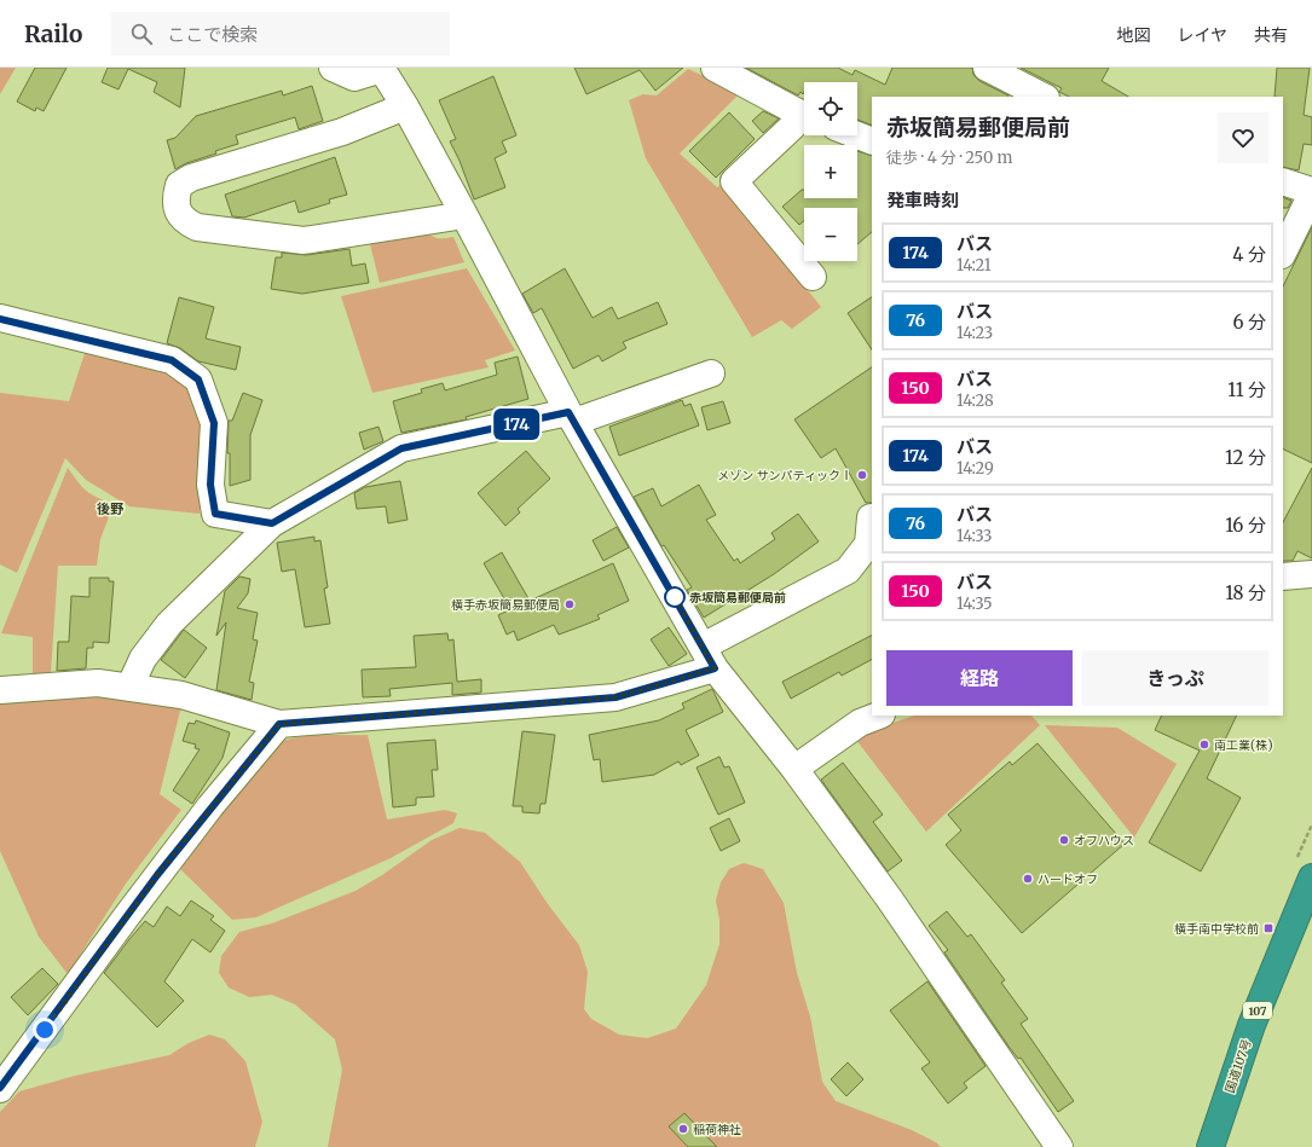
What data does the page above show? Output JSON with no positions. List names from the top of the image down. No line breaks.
{"streets":{"highway":["107","国道107号"]},"districts":["後野"],"places":{"other":["メゾン サンパティックⅠ","赤坂簡易郵便局前","横手赤坂簡易郵便局","南工業(株)","オフハウス","ハードオフ","稲荷神社"],"transit":["横手南中学校前"]},"lines":["bus line 174"],"page":{"header":"Railo","search":"ここで検索","nav":["地図","レイヤ","共有"],"on_map":"174","map_buttons":["+","−"],"heading":[["赤坂簡易郵便局前","徒歩 · 4 分 · 250 m"],"発車時刻"],"list":[{"mark":"174","name":"バス","note":"14:21","value":"4 分"},{"mark":"76","name":"バス","note":"14:23","value":"6 分"},{"mark":"150","name":"バス","note":"14:28","value":"11 分"},{"mark":"174","name":"バス","note":"14:29","value":"12 分"},{"mark":"76","name":"バス","note":"14:33","value":"16 分"},{"mark":"150","name":"バス","note":"14:35","value":"18 分"}],"buttons":["経路","きっぷ"]}}
